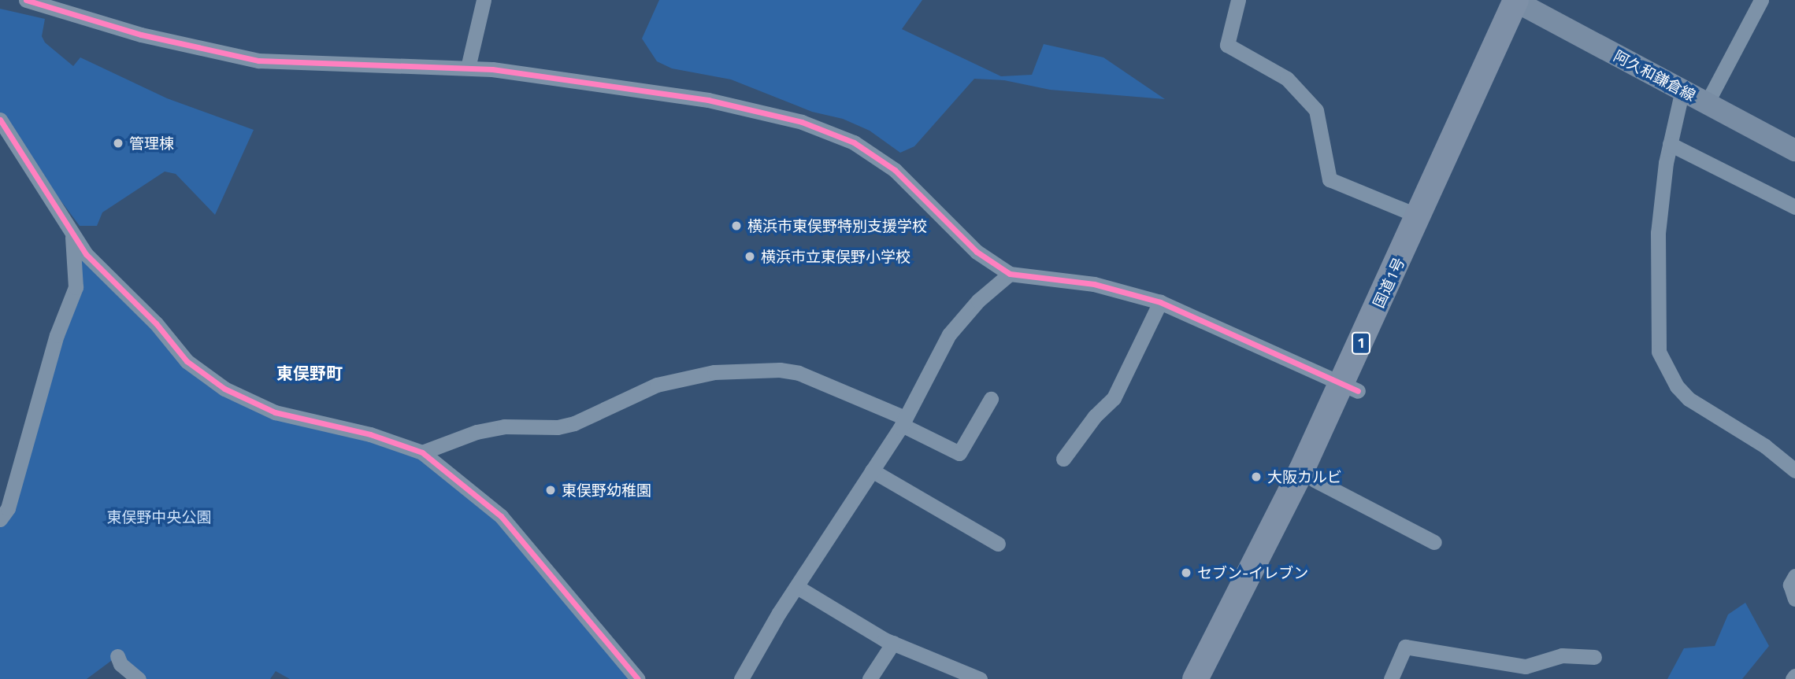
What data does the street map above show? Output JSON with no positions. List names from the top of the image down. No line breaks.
{"streets":{"highway":["国道1号","1"],"main road":["阿久和鎌倉線"]},"crossings":[["阿久和鎌倉線","国道1号"]],"districts":["東俣野町"],"parks":["東俣野中央公園"],"places":["管理棟","横浜市東俣野特別支援学校","横浜市立東俣野小学校","大阪カルビ","東俣野幼稚園","セブン-イレブン"]}
